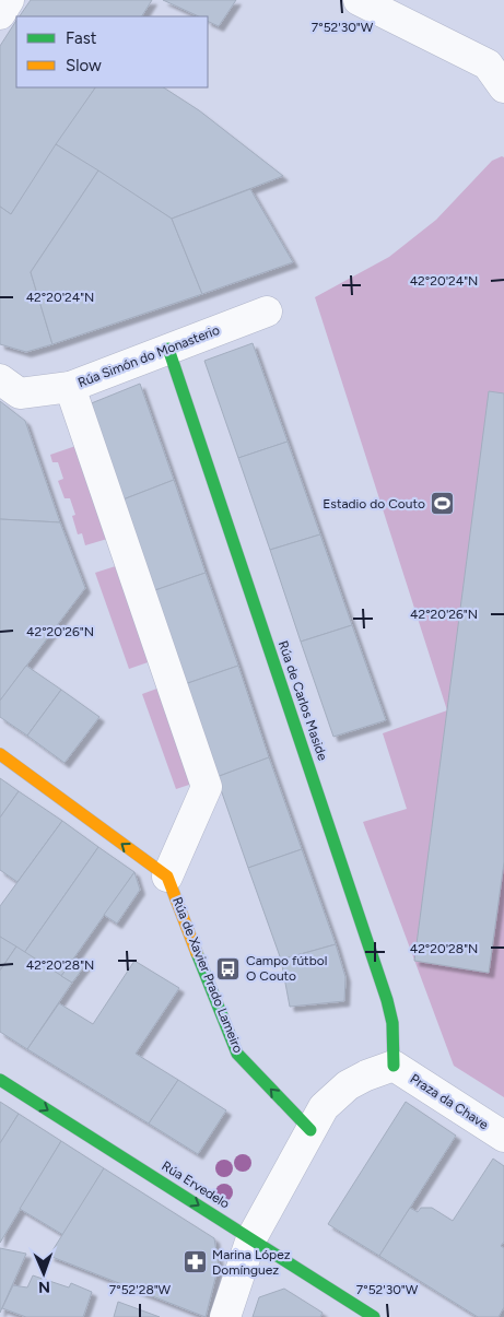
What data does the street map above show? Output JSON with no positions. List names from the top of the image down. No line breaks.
{"streets":{"street":["Rúa Simón do Monasterio","Rúa de Carlos Maside","Rúa de Xavier Prado Lameiro","Praza da Chave","Rúa Ervedelo"]},"crossings":[["Rúa Simón do Monasterio","Rúa de Carlos Maside"],["Rúa de Carlos Maside","Praza da Chave"]],"one_way":["Rúa de Xavier Prado Lameiro","Rúa Ervedelo"],"places":{"sports":["Estadio do Couto"],"bus stop":["Campo fútbol O Couto"],"pharmacy":["Marina López Domínguez"]},"legend":["Fast","Slow"],"north":"bottom","coordinates":["7°52'30\"W","42°20'24\"N","42°20'26\"N","42°20'28\"N","7°52'28\"W"]}
